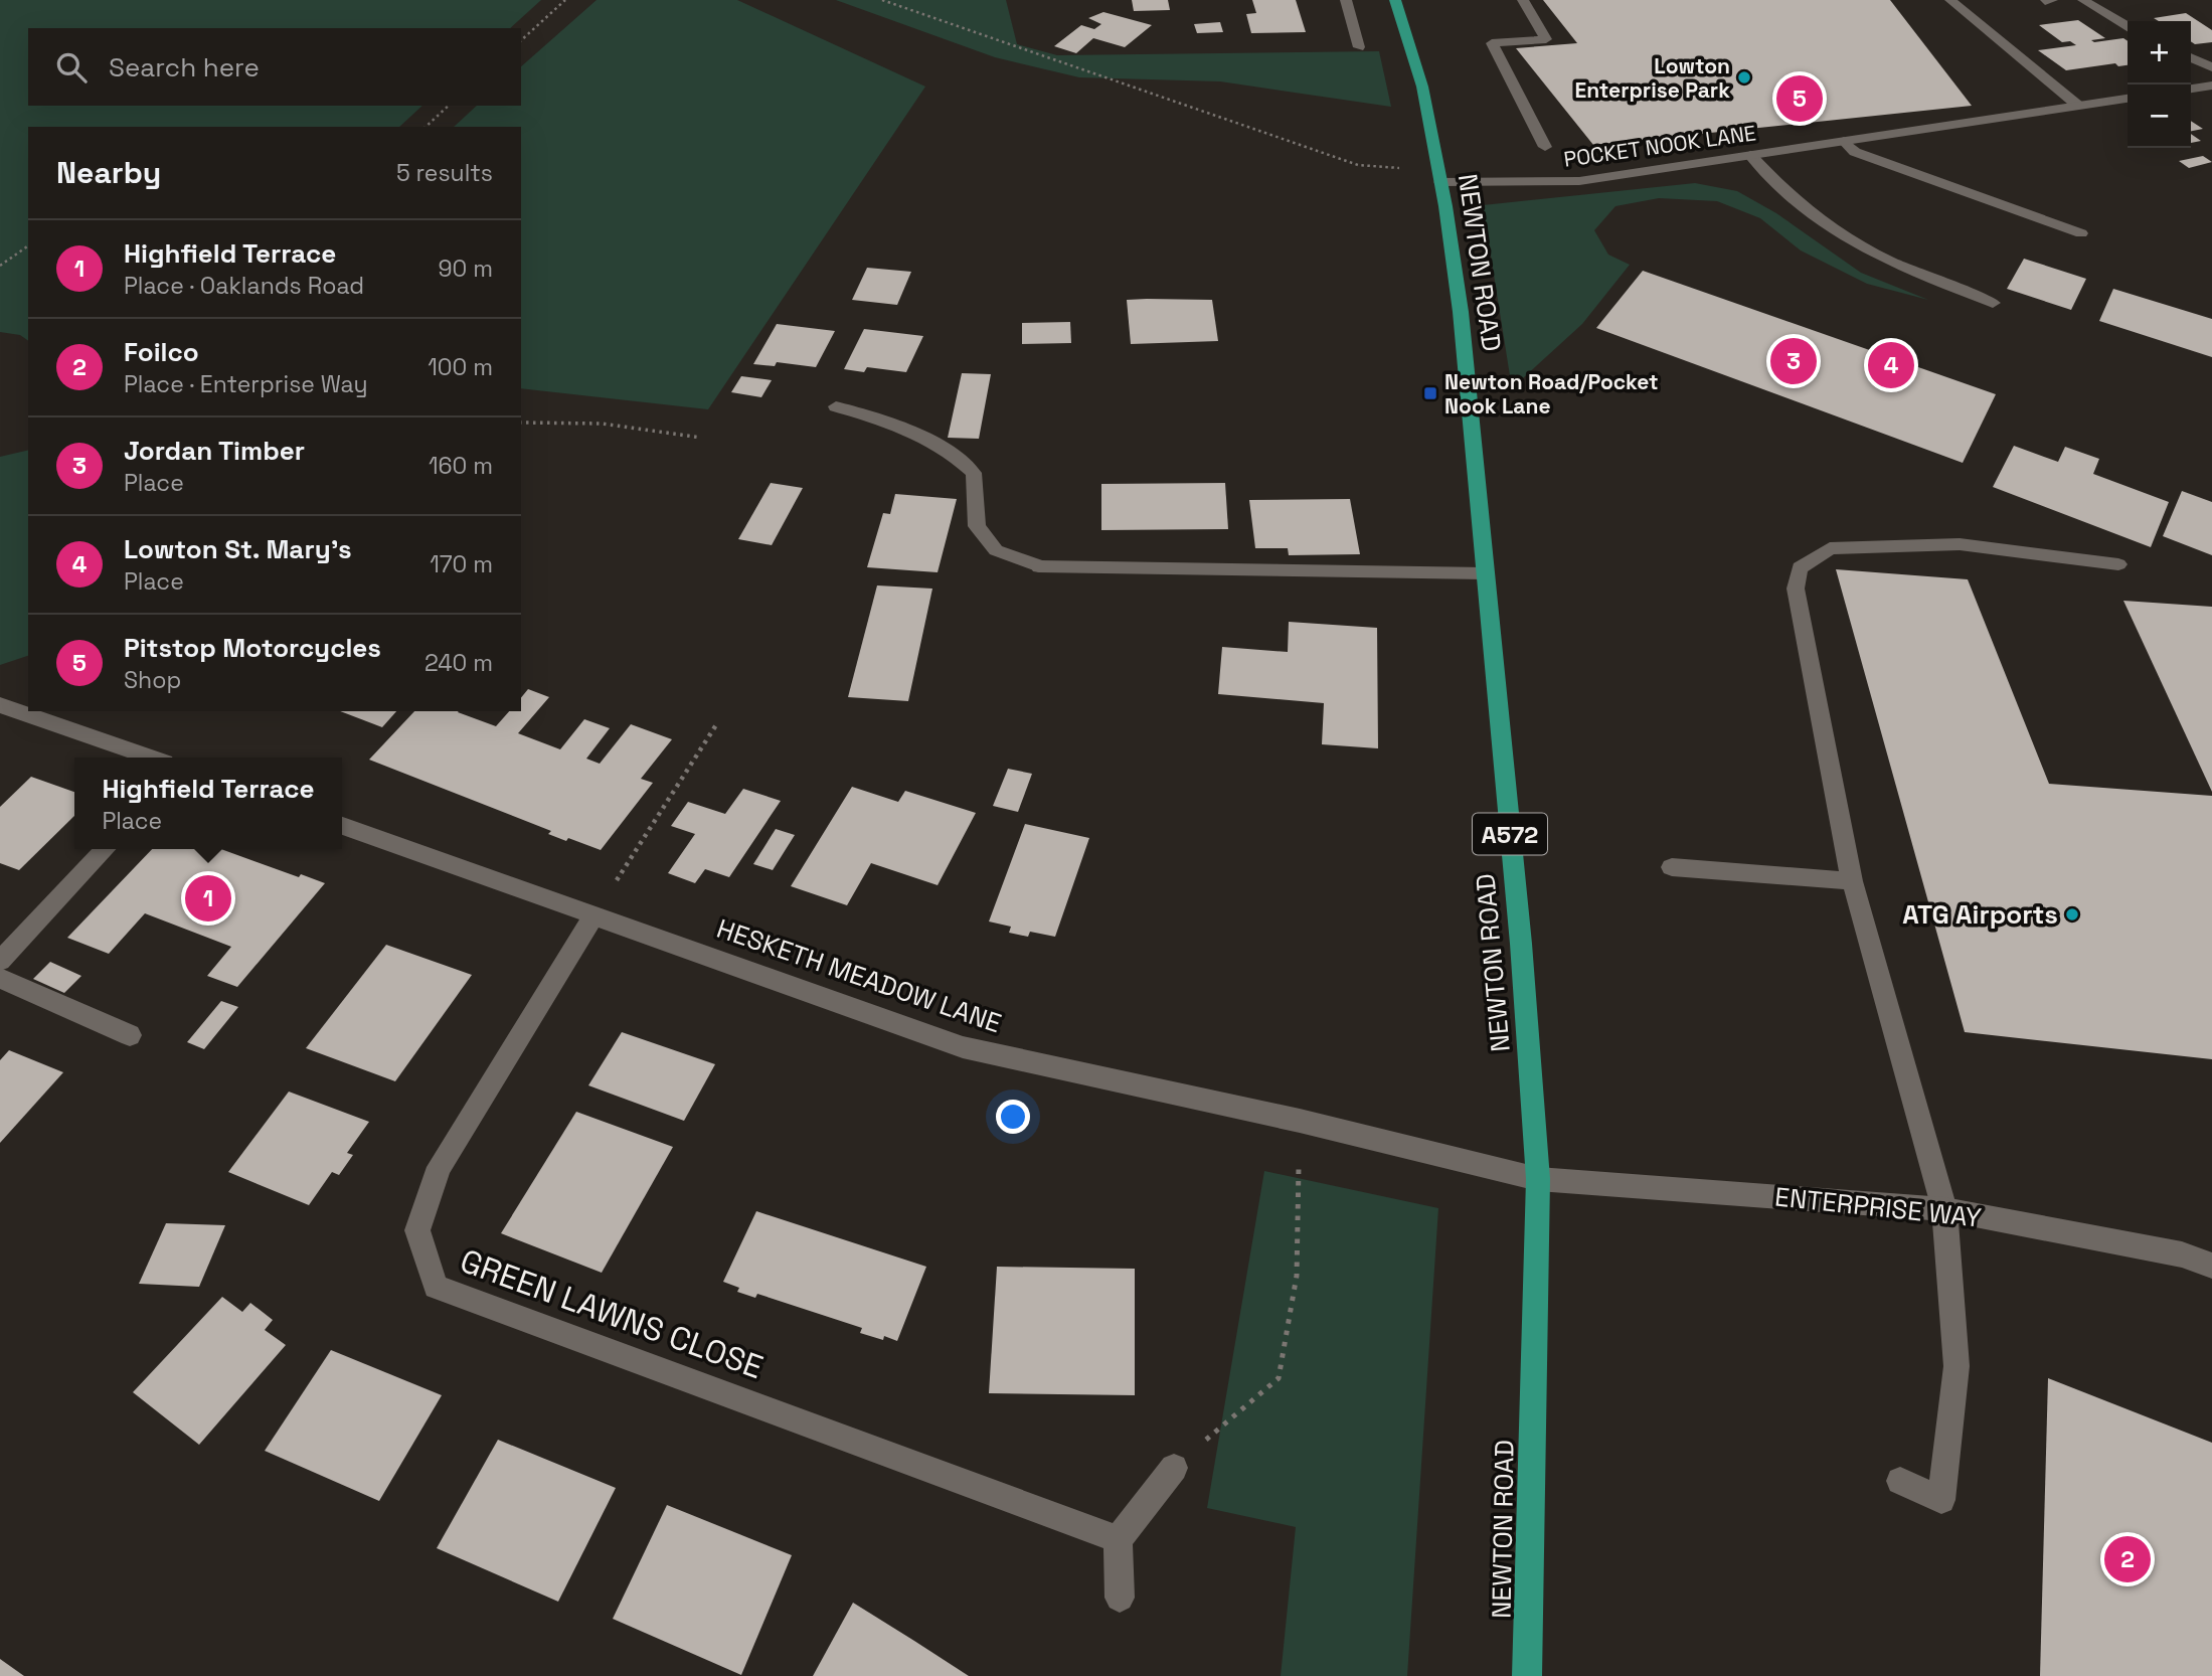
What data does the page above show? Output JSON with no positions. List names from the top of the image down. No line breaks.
{"streets":{"main road":["NEWTON ROAD","A572"],"street":["POCKET NOOK LANE","HESKETH MEADOW LANE","ENTERPRISE WAY","GREEN LAWNS CLOSE"]},"crossings":[["POCKET NOOK LANE","NEWTON ROAD"],["NEWTON ROAD","HESKETH MEADOW LANE"],["NEWTON ROAD","ENTERPRISE WAY"],["HESKETH MEADOW LANE","ENTERPRISE WAY"],["HESKETH MEADOW LANE","GREEN LAWNS CLOSE"]],"places":{"other":["Lowton Enterprise Park","ATG Airports"],"transit":["Newton Road/Pocket Nook Lane"]},"page":{"map_buttons":["+","−"],"search":"Search here","pins":["5","3","4","1","2"],"heading":["Nearby","5 results"],"list":[{"mark":"1","name":"Highfield Terrace","note":"Place · Oaklands Road","value":"90 m"},{"mark":"2","name":"Foilco","note":"Place · Enterprise Way","value":"100 m"},{"mark":"3","name":"Jordan Timber","note":"Place","value":"160 m"},{"mark":"4","name":"Lowton St. Mary's","note":"Place","value":"170 m"},{"mark":"5","name":"Pitstop Motorcycles","note":"Shop","value":"240 m"}],"popup":["Highfield Terrace","Place"]}}
